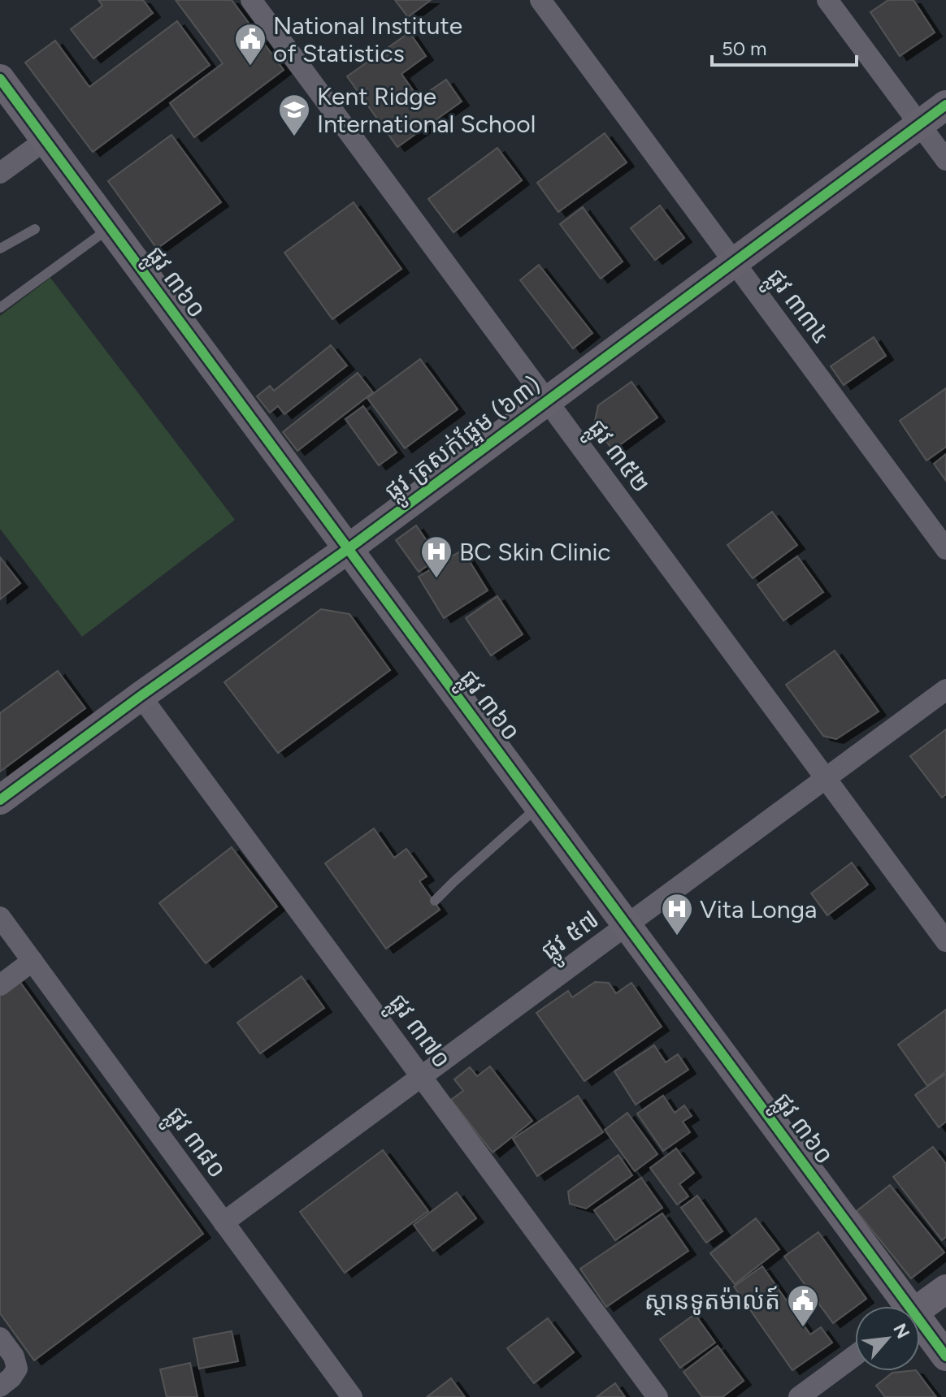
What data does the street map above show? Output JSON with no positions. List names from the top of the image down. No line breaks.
{"streets":{"street":["ផ្លូវ ៣៦០","ផ្លូវ ៣៣៤","ផ្លូវ ត្រសក់ផ្អែម (៦៣)","ផ្លូវ ៣៥២","ផ្លូវ ៥៧","ផ្លូវ ៣៧០","ផ្លូវ ៣៨០"]},"crossings":[["ផ្លូវ ៣៦០","ផ្លូវ ត្រសក់ផ្អែម (៦៣)"],["ផ្លូវ ៣៦០","ផ្លូវ ៥៧"],["ផ្លូវ ៣៣៤","ផ្លូវ ត្រសក់ផ្អែម (៦៣)"],["ផ្លូវ ត្រសក់ផ្អែម (៦៣)","ផ្លូវ ៣៥២"],["ផ្លូវ ត្រសក់ផ្អែម (៦៣)","ផ្លូវ ៣៧០"],["ផ្លូវ ៣៥២","ផ្លូវ ៥៧"],["ផ្លូវ ៥៧","ផ្លូវ ៣៧០"],["ផ្លូវ ៥៧","ផ្លូវ ៣៨០"]],"places":{"public building":["National Institute of Statistics","ស្ថានទូតម៉ាល់ត៍"],"school or university":["Kent Ridge International School"],"hospital":["BC Skin Clinic","Vita Longa"]},"scale_bar":"50 m","north":"top right"}
